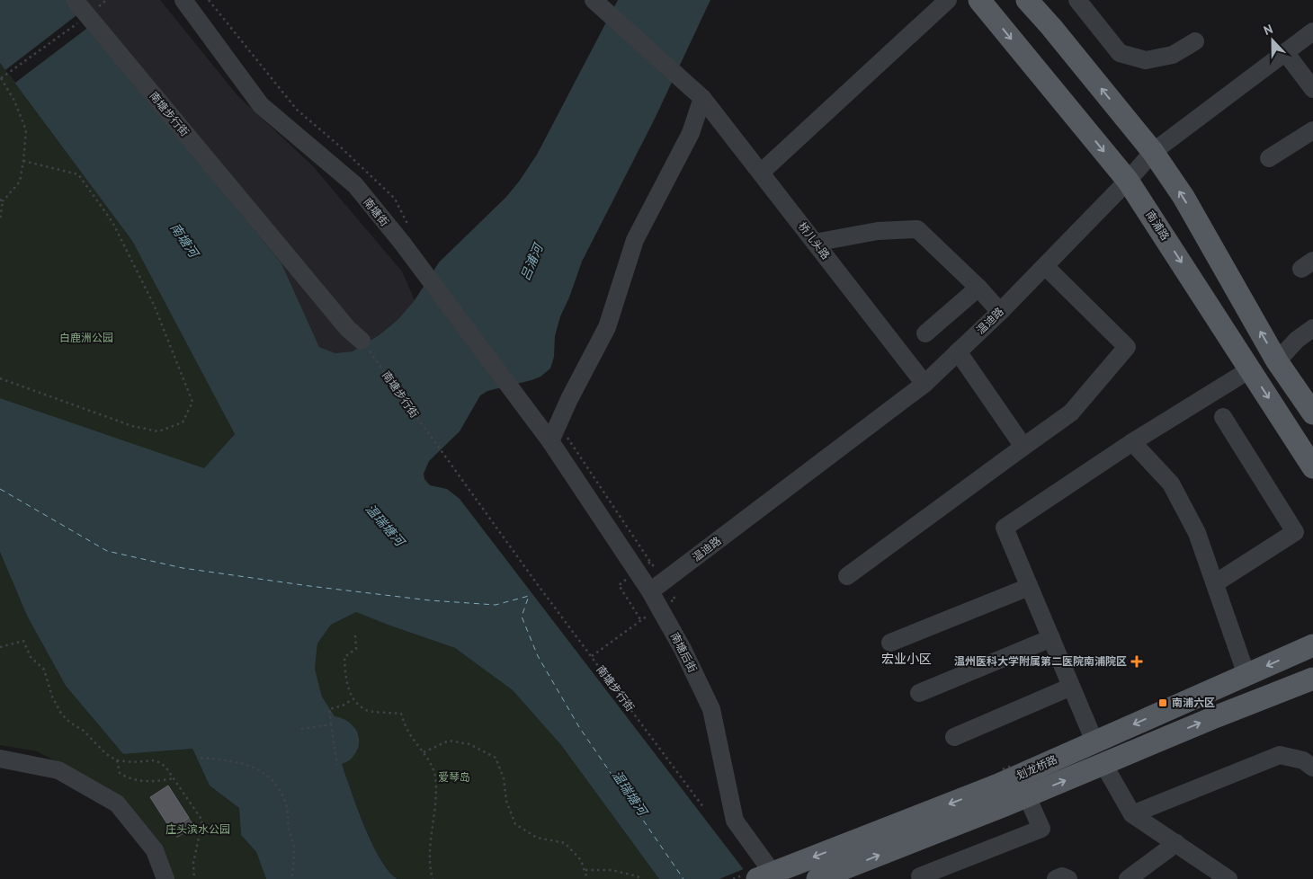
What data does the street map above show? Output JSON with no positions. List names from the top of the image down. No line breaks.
{"streets":{"main road":["南浦路","划龙桥路"],"street":["南塘步行街","南塘街","桥儿头路","温迪路","南塘后街"]},"crossings":[["南塘街","南塘后街"],["南浦路","温迪路"],["桥儿头路","温迪路"],["温迪路","南塘后街"]],"districts":["宏业小区"],"water":["南塘河","吕浦河","温瑞塘河"],"parks":["白鹿洲公园","爱琴岛","庄头滨水公园"],"places":{"health":["温州医科大学附属第二医院南浦院区"],"transit":["南浦六区"]},"north":"top"}
